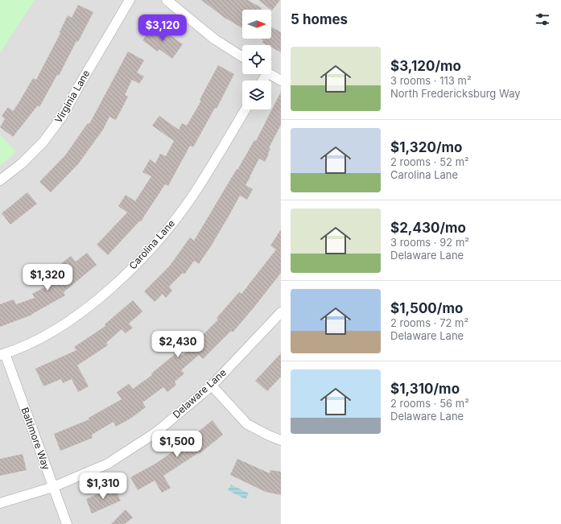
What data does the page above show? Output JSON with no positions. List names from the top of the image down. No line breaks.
{"streets":{"street":["Virginia Lane","Carolina Lane","Delaware Lane","Baltimore Way"]},"crossings":[["Carolina Lane","Baltimore Way"],["Delaware Lane","Baltimore Way"]],"north":"right","page":{"heading":"5 homes","price":["$3,120","$1,320","$2,430","$1,500","$1,310"],"list":[{"name":"$3,120/mo","note":"3 rooms · 113 m² · North Fredericksburg Way"},{"name":"$1,320/mo","note":"2 rooms · 52 m² · Carolina Lane"},{"name":"$2,430/mo","note":"3 rooms · 92 m² · Delaware Lane"},{"name":"$1,500/mo","note":"2 rooms · 72 m² · Delaware Lane"},{"name":"$1,310/mo","note":"2 rooms · 56 m² · Delaware Lane"}]}}
